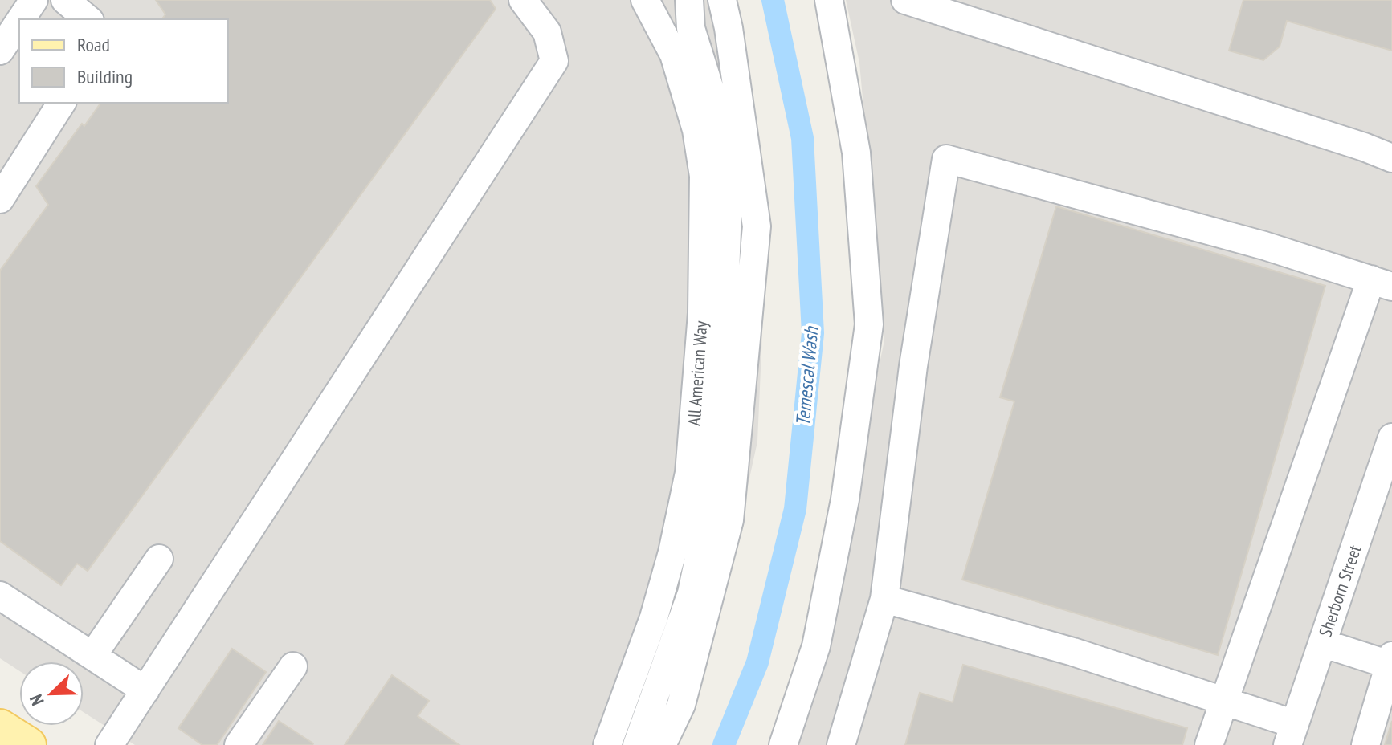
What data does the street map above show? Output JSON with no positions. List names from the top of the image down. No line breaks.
{"streets":{"street":["All American Way","Sherborn Street"]},"water":["Temescal Wash"],"legend":["Road","Building"],"north":"bottom left"}
